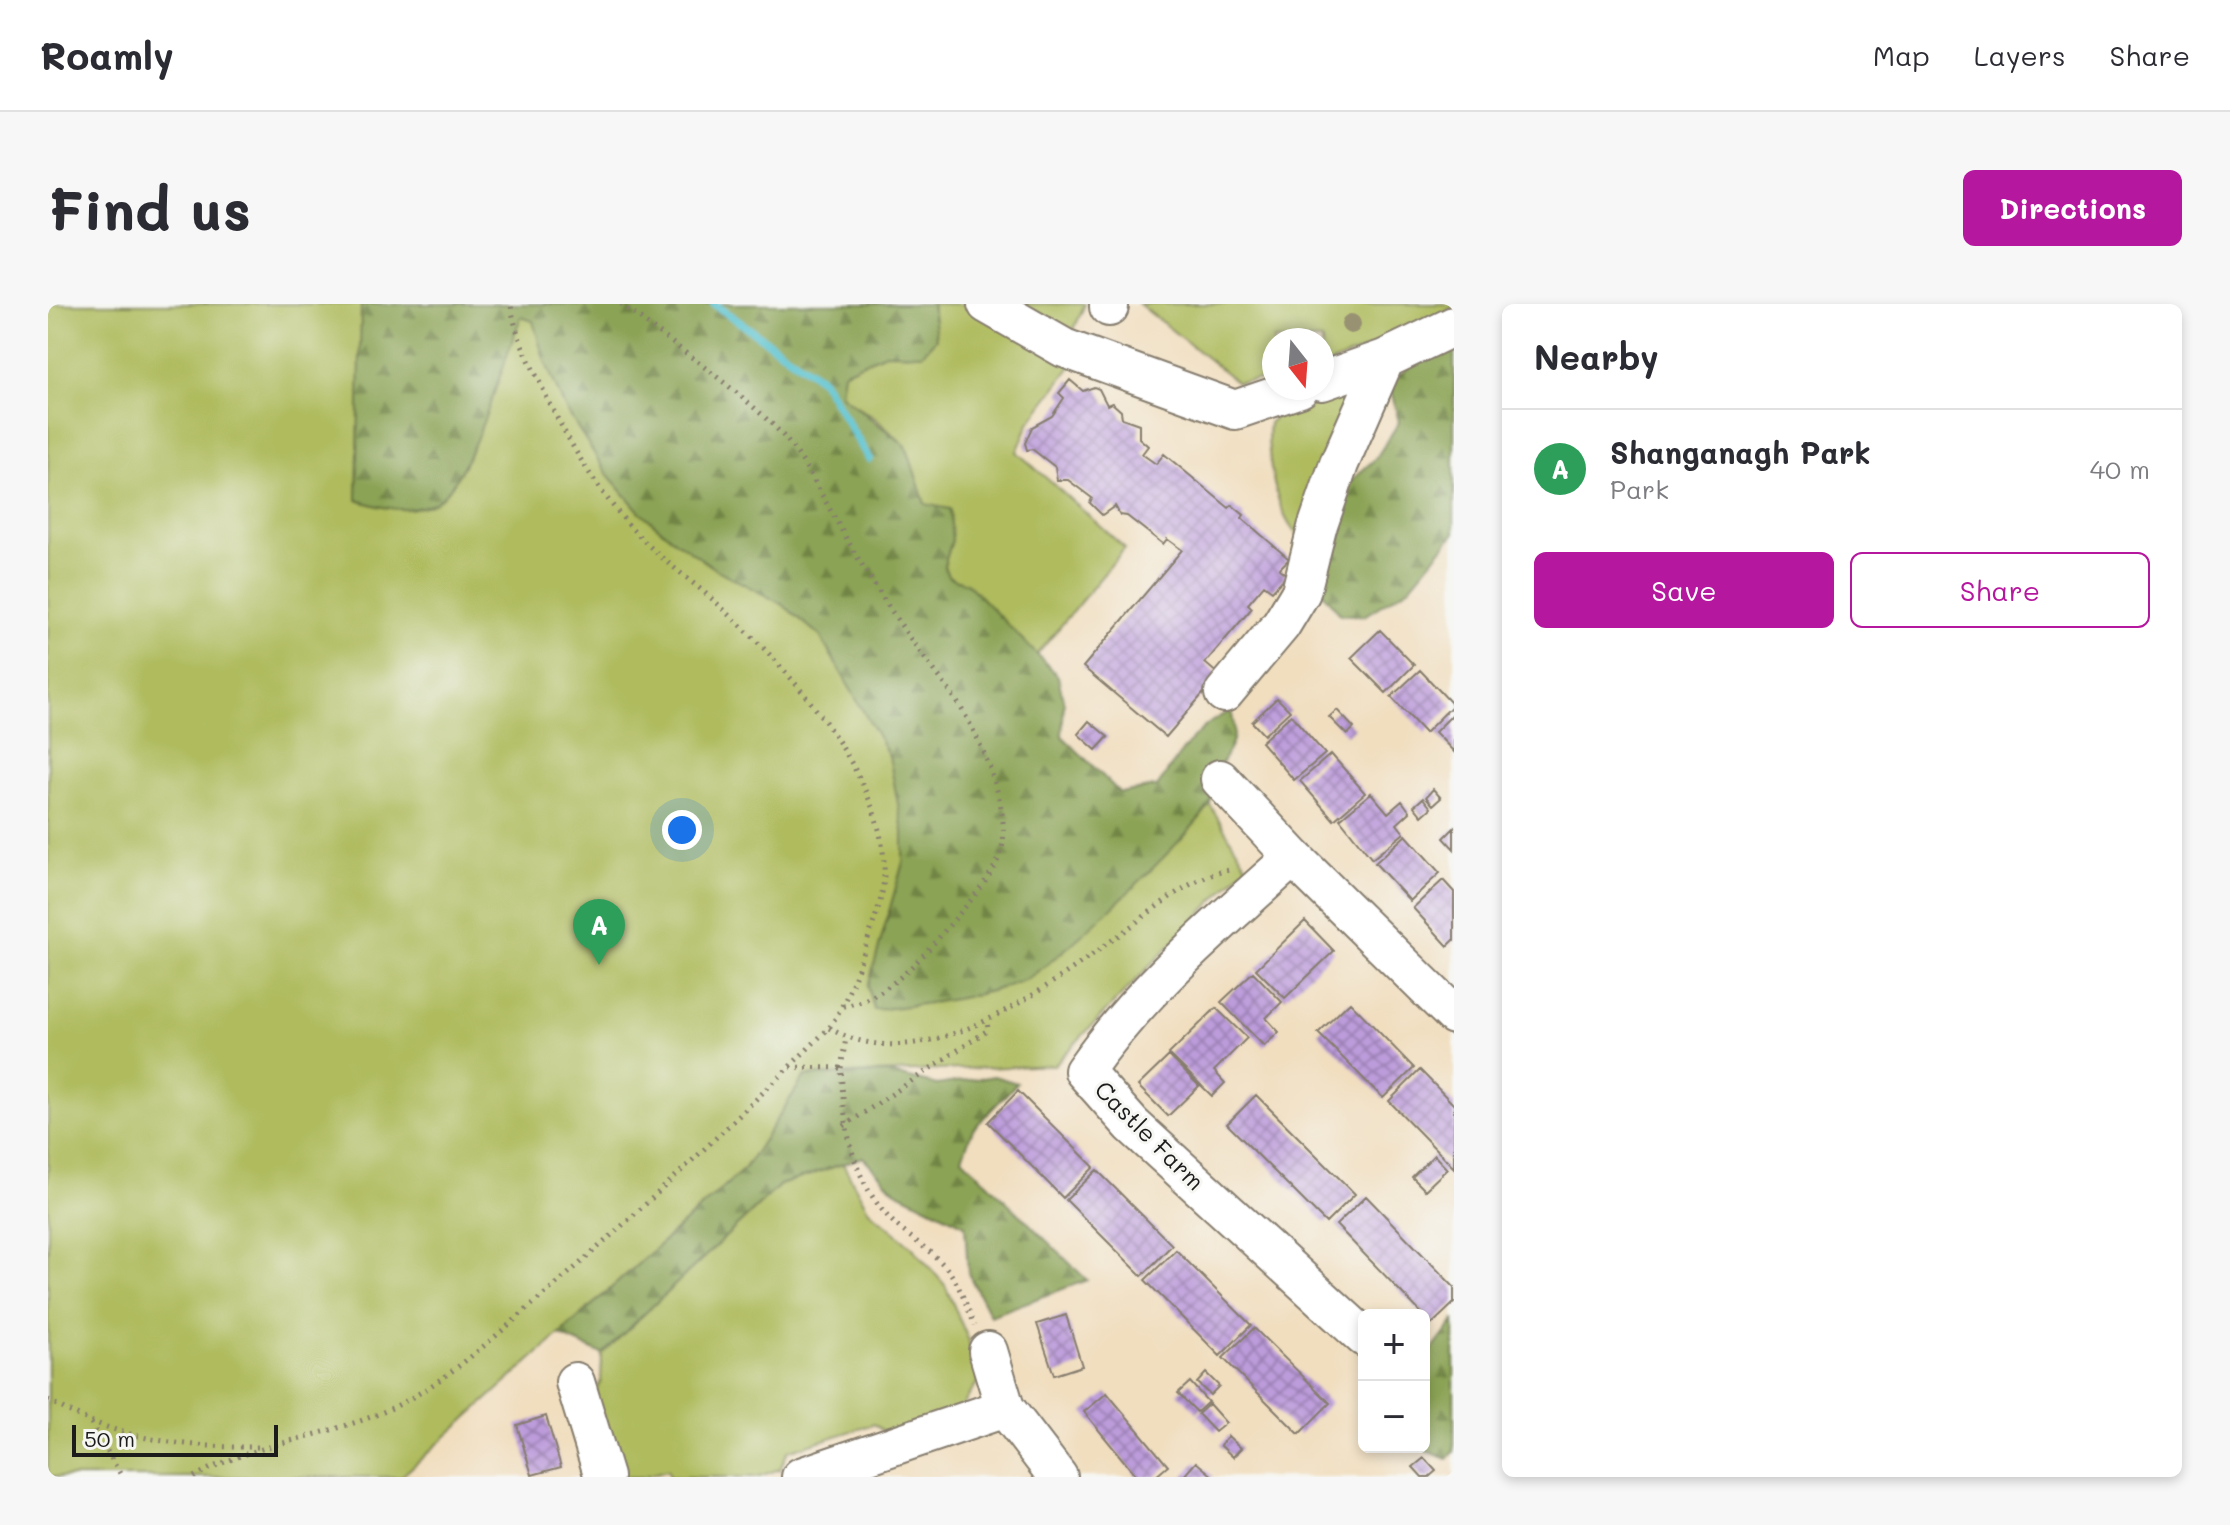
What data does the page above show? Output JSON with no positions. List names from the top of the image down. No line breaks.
{"streets":{"street":["Castle Farm"]},"scale_bar":"50 m","north":"bottom","page":{"header":"Roamly","nav":["Map","Layers","Share"],"buttons":["Directions",["Save","Share"]],"title":"Find us","heading":"Nearby","list":[{"mark":"A","name":"Shanganagh Park","note":"Park","value":"40 m"}],"pins":"A","map_buttons":["+","−"],"scale":"50 m"}}
